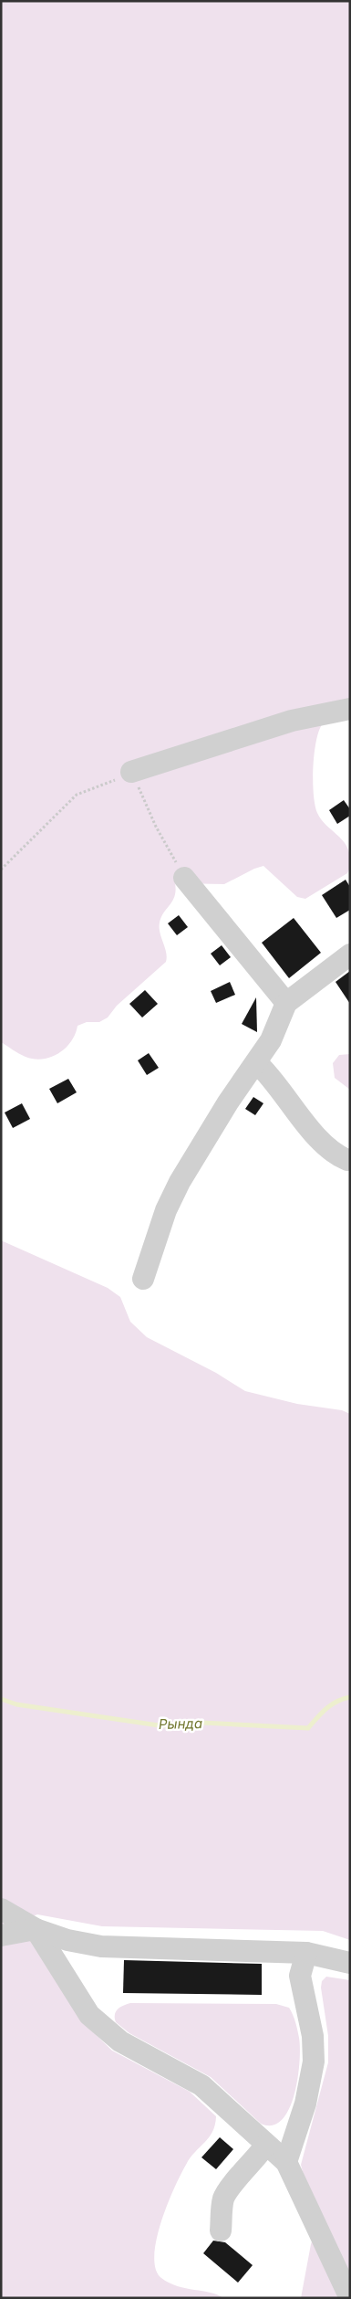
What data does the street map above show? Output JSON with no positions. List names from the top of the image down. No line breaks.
{"water":["Рында"]}
